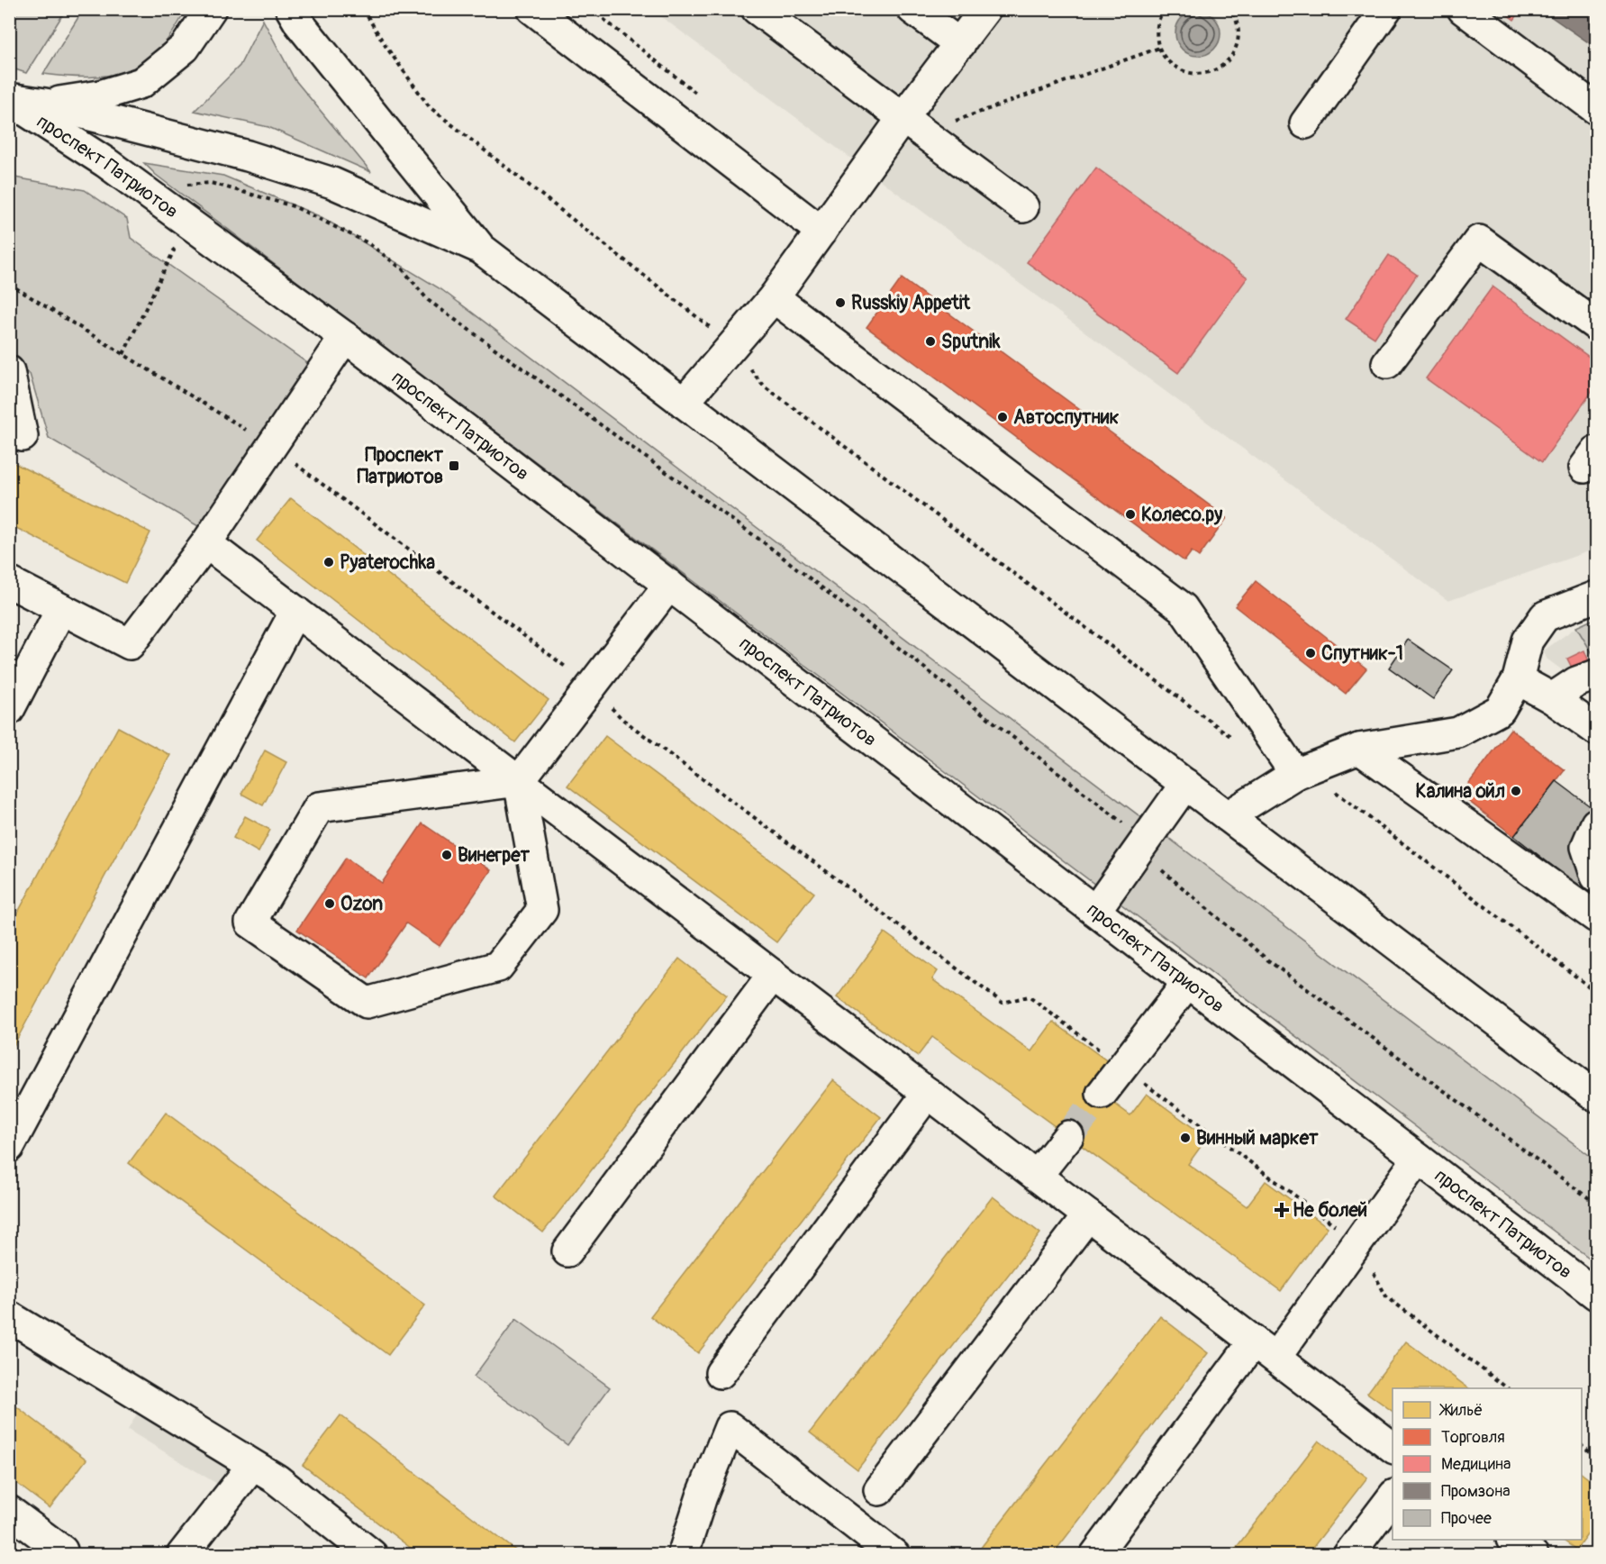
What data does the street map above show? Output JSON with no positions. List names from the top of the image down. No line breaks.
{"streets":{"main road":["проспект Патриотов"]},"places":{"other":["Russkiy Appetit","Sputnik","Автоспутник","Колесо.ру","Pyaterochka","Спутник-1","Калина ойл","Винегрет","Ozon","Винный маркет"],"transit":["Проспект Патриотов"],"health":["Не болей"]},"legend":["Жильё","Торговля","Медицина","Промзона","Прочее"]}
